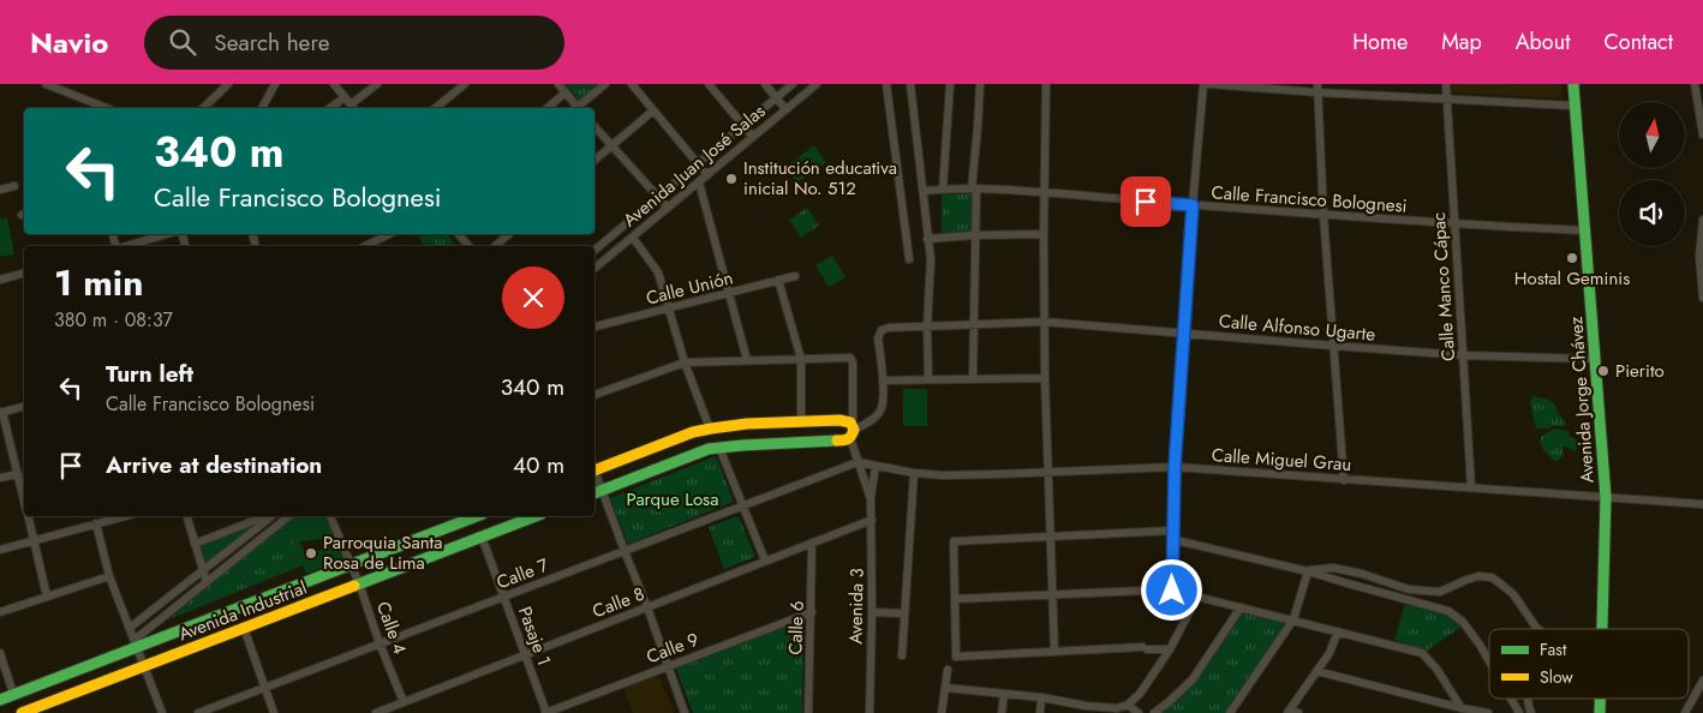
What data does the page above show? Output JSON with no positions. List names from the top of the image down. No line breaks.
{"streets":{"street":["Avenida Juan José Salas","Calle Francisco Bolognesi","Calle Manco Cápac","Calle Unión","Calle Alfonso Ugarte","Avenida Jorge Chávez","Calle Miguel Grau","Calle 7","Calle 8","Avenida 3","Avenida Industrial","Calle 4","Calle 6","Pasaje 1","Calle 9"]},"crossings":[["Calle Francisco Bolognesi","Calle Manco Cápac"],["Calle Francisco Bolognesi","Avenida Jorge Chávez"],["Calle Manco Cápac","Calle Alfonso Ugarte"],["Calle Manco Cápac","Calle Miguel Grau"],["Calle Alfonso Ugarte","Avenida Jorge Chávez"],["Avenida Jorge Chávez","Calle Miguel Grau"],["Calle Miguel Grau","Calle 7"],["Calle Miguel Grau","Avenida 3"],["Calle 7","Avenida 3"],["Calle 7","Calle 4"],["Calle 7","Pasaje 1"],["Calle 8","Avenida 3"],["Calle 8","Calle 4"],["Calle 8","Calle 6"],["Calle 8","Pasaje 1"],["Avenida Industrial","Calle 4"],["Avenida Industrial","Pasaje 1"],["Calle 6","Calle 9"],["Pasaje 1","Calle 9"]],"parks":["Parque Losa"],"places":["Institución educativa inicial No. 512","Hostal Geminis","Pierito","Parroquia Santa Rosa de Lima"],"legend":["Fast","Slow"],"north":"top","page":{"header":"Navio","search":"Search here","nav":["Home","Map","About","Contact"],"turn":["340 m","Calle Francisco Bolognesi"],"heading":["1 min","380 m · 08:37"],"list":[{"name":"Turn left","note":"Calle Francisco Bolognesi","value":"340 m"},{"name":"Arrive at destination","value":"40 m"}]}}
